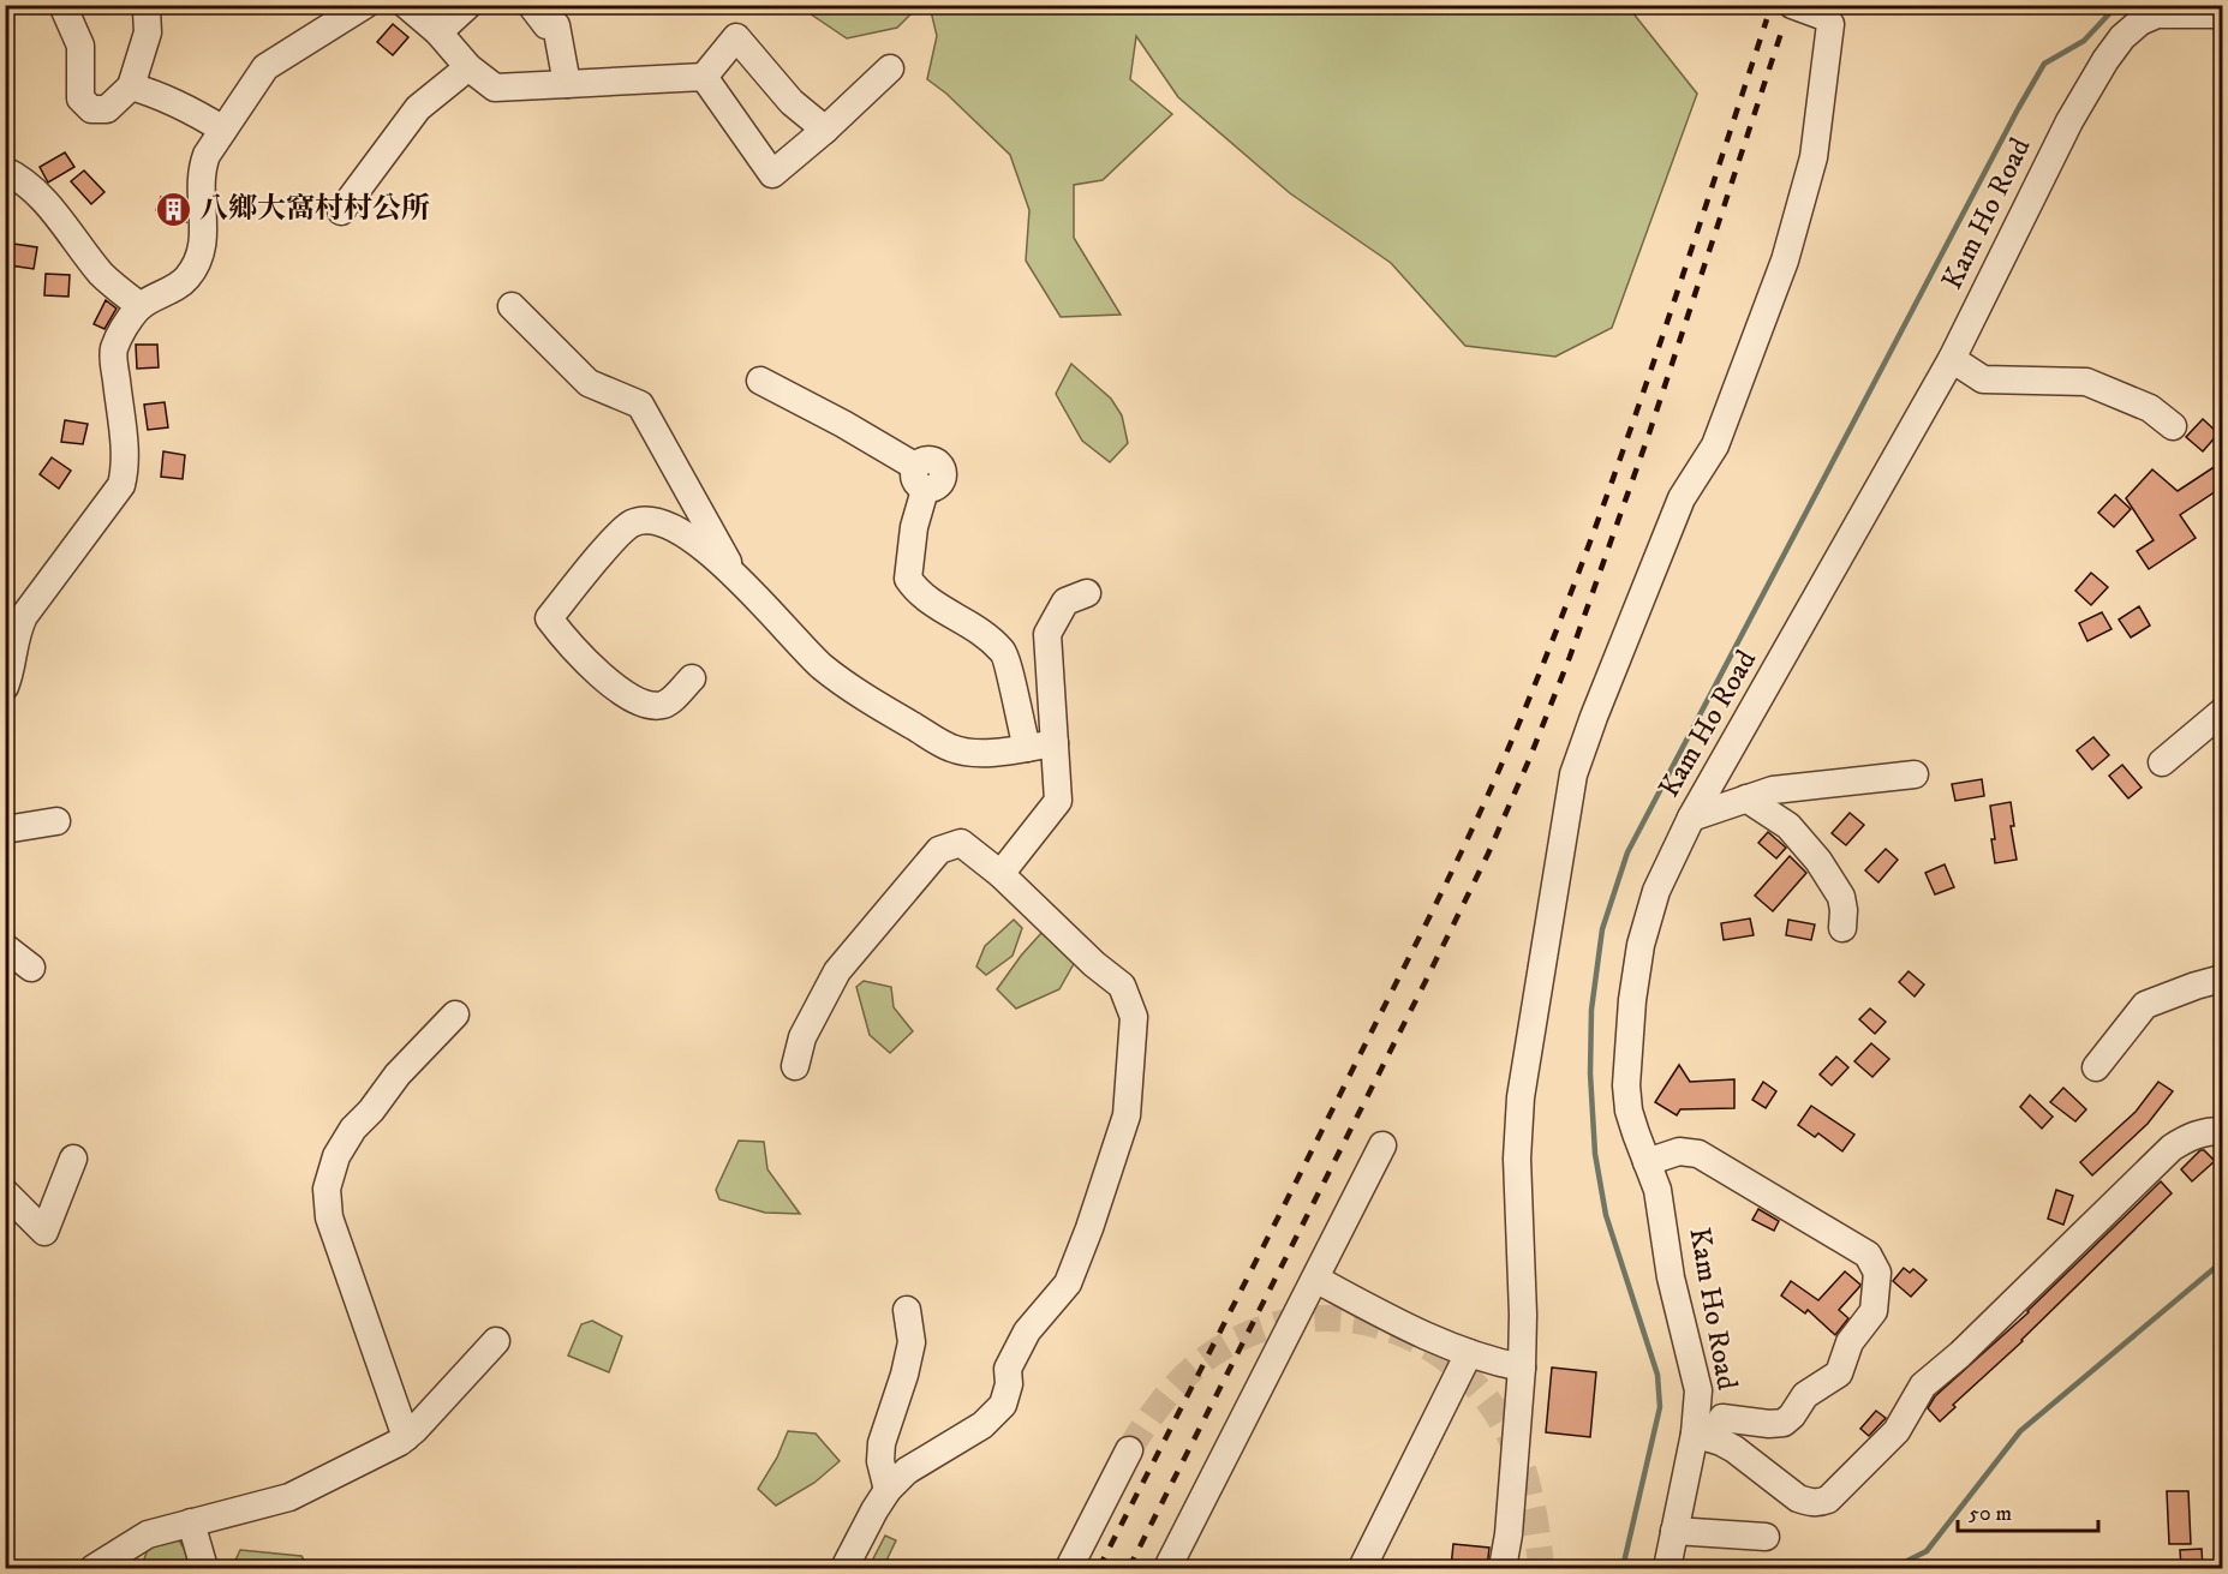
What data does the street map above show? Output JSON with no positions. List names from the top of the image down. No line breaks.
{"streets":{"street":["Kam Ho Road"]},"places":{"building":["八鄉大窩村村公所"]},"scale_bar":"50 m"}
